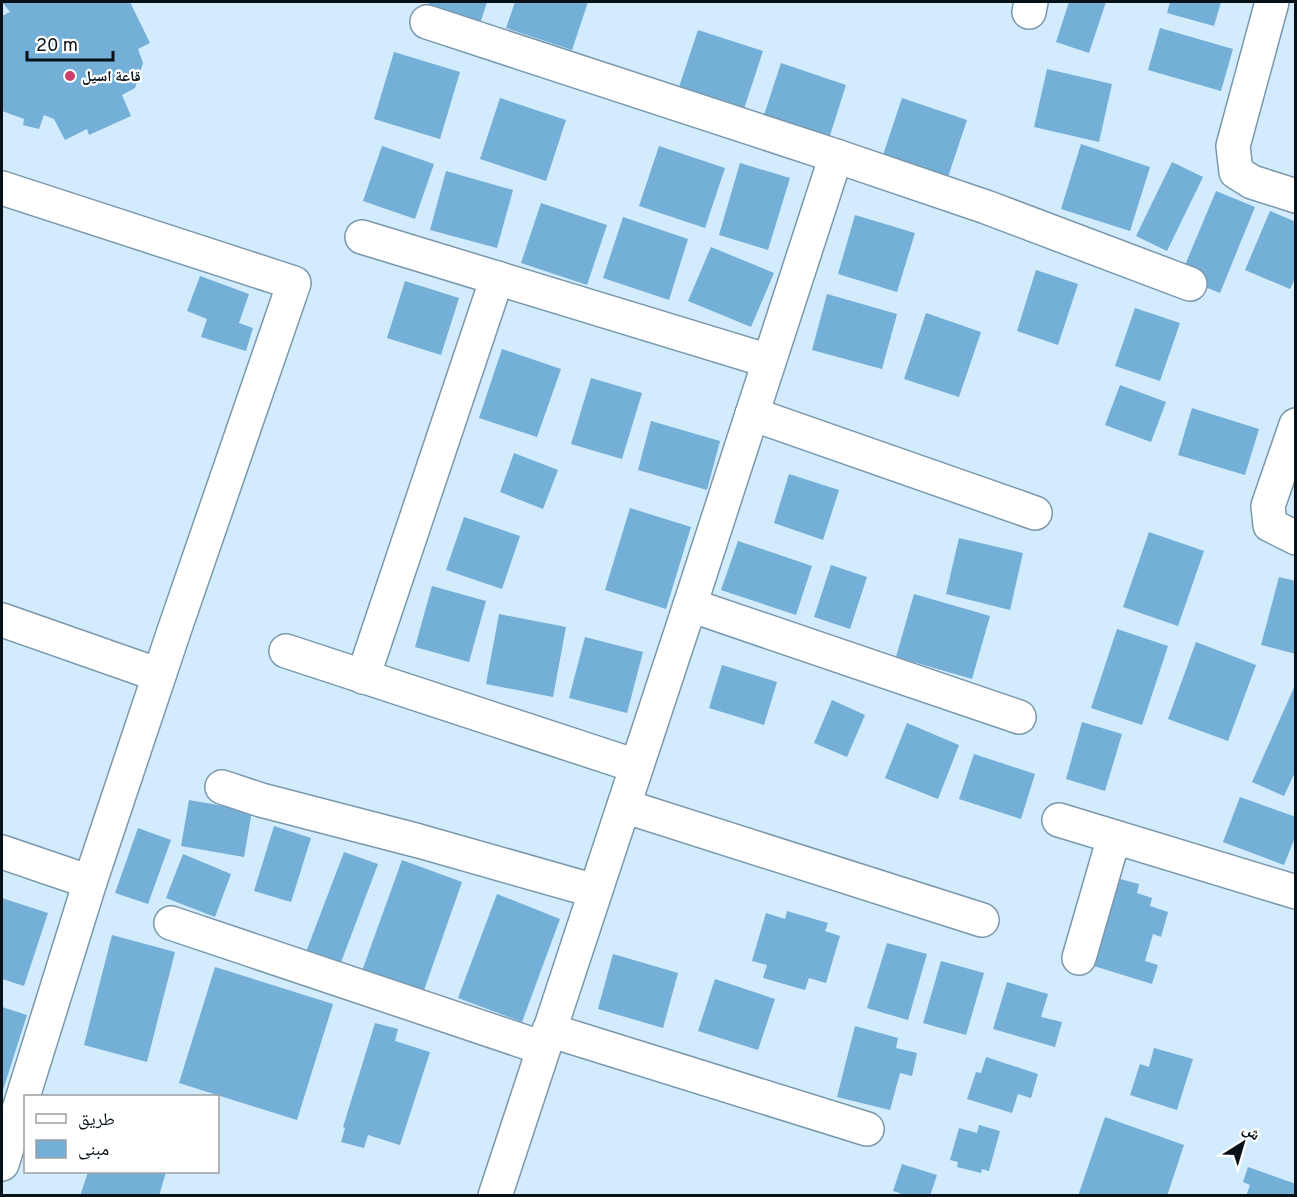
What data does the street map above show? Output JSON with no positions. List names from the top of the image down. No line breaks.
{"places":["قاعة اسيل"],"legend":["طريق","مبنى"],"scale_bar":"20 m","north":"top right"}
